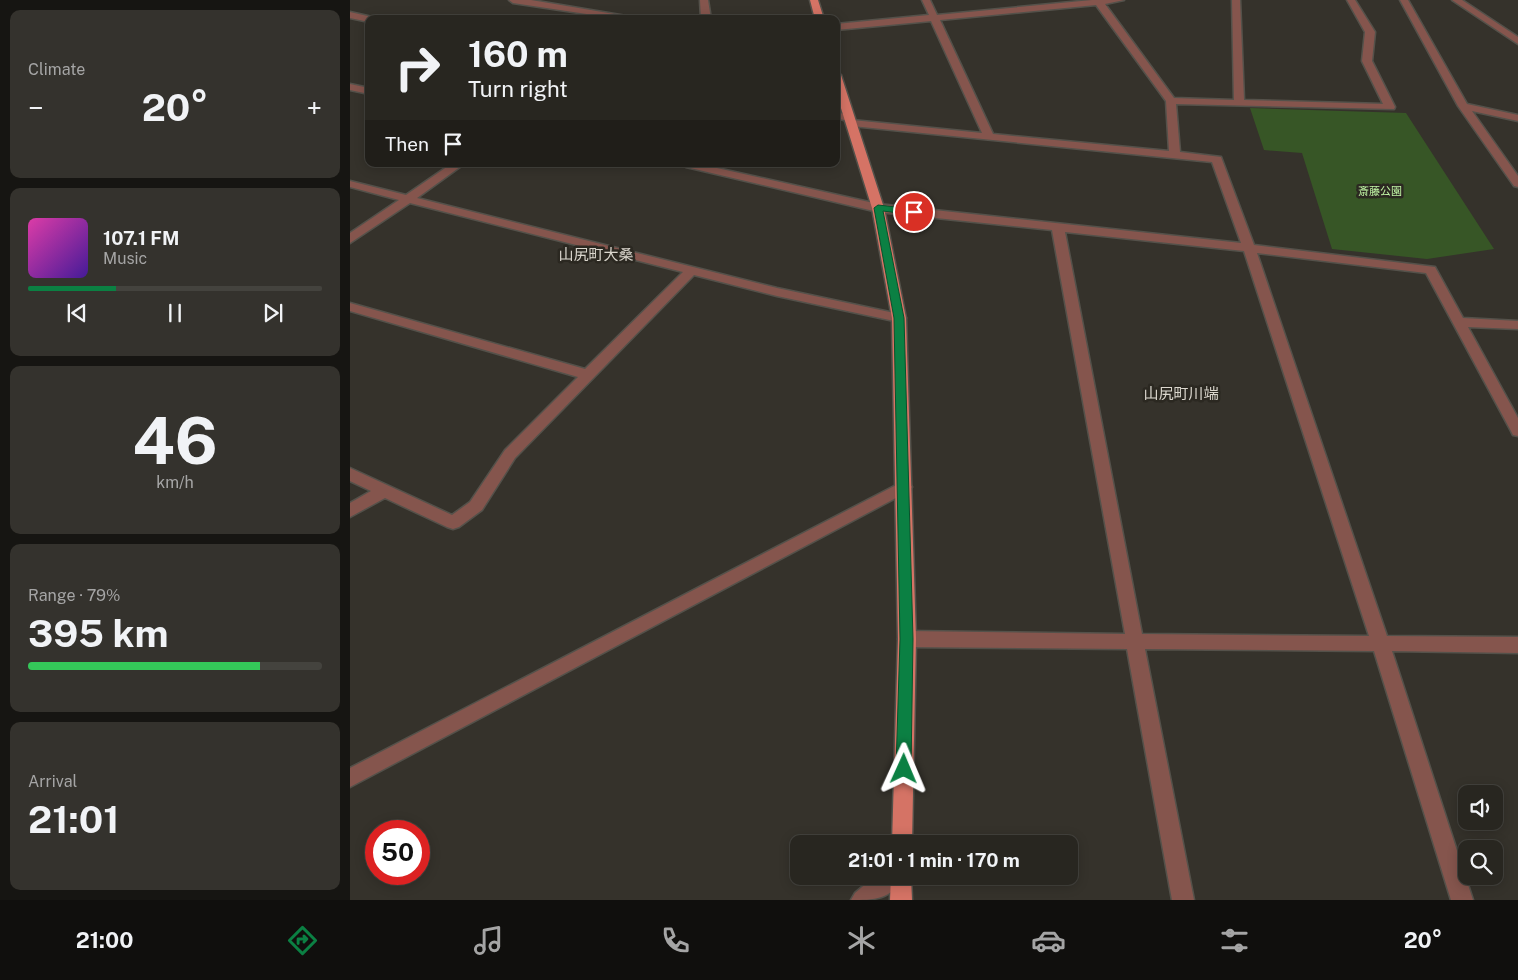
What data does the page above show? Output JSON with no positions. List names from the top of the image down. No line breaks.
{"districts":["山尻町大桑","山尻町川端"],"parks":["斎藤公園"],"page":{"tile":["Climate",["46","km/h"],["Range · 79%","395 km"],["Arrival","21:01"]],"turn":["160 m","Turn right"],"heat":["−","20°","+"],"then":"Then","song":["107.1 FM","Music"],"limit":"50","trip":"21:01 · 1 min · 170 m","tabs":["21:00","20°"]}}
